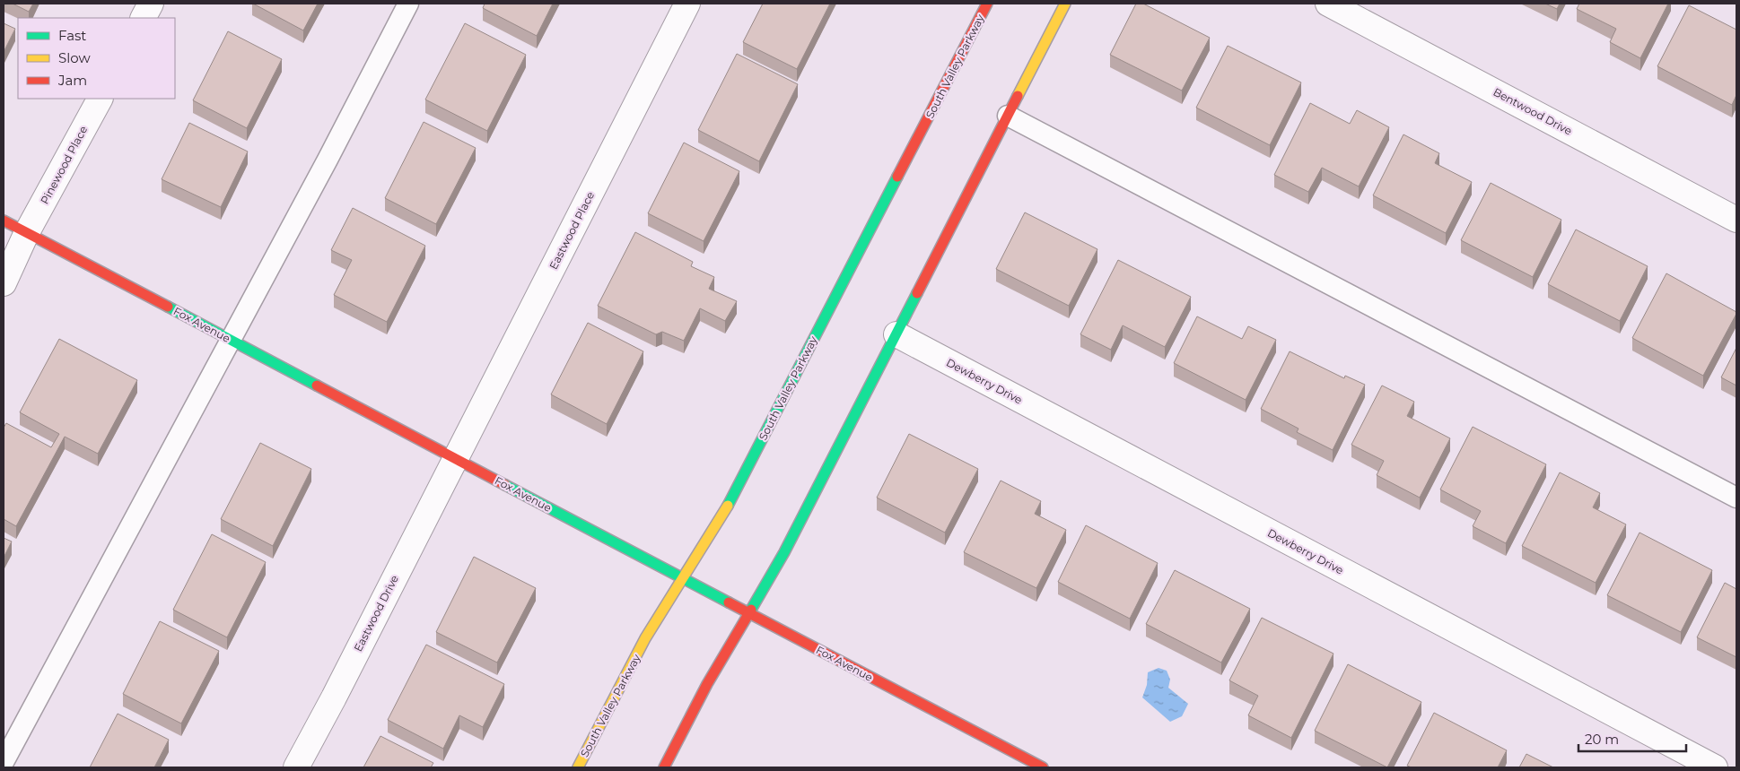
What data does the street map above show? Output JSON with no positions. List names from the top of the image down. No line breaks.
{"streets":{"main road":["South Valley Parkway","Fox Avenue"],"street":["Bentwood Drive","Pinewood Place","Eastwood Place","Dewberry Drive","Eastwood Drive"]},"crossings":[["South Valley Parkway","Fox Avenue"],["Pinewood Place","Fox Avenue"],["Eastwood Place","Fox Avenue"],["Eastwood Place","Eastwood Drive"],["Fox Avenue","Eastwood Drive"]],"legend":["Fast","Slow","Jam"],"scale_bar":"20 m"}
